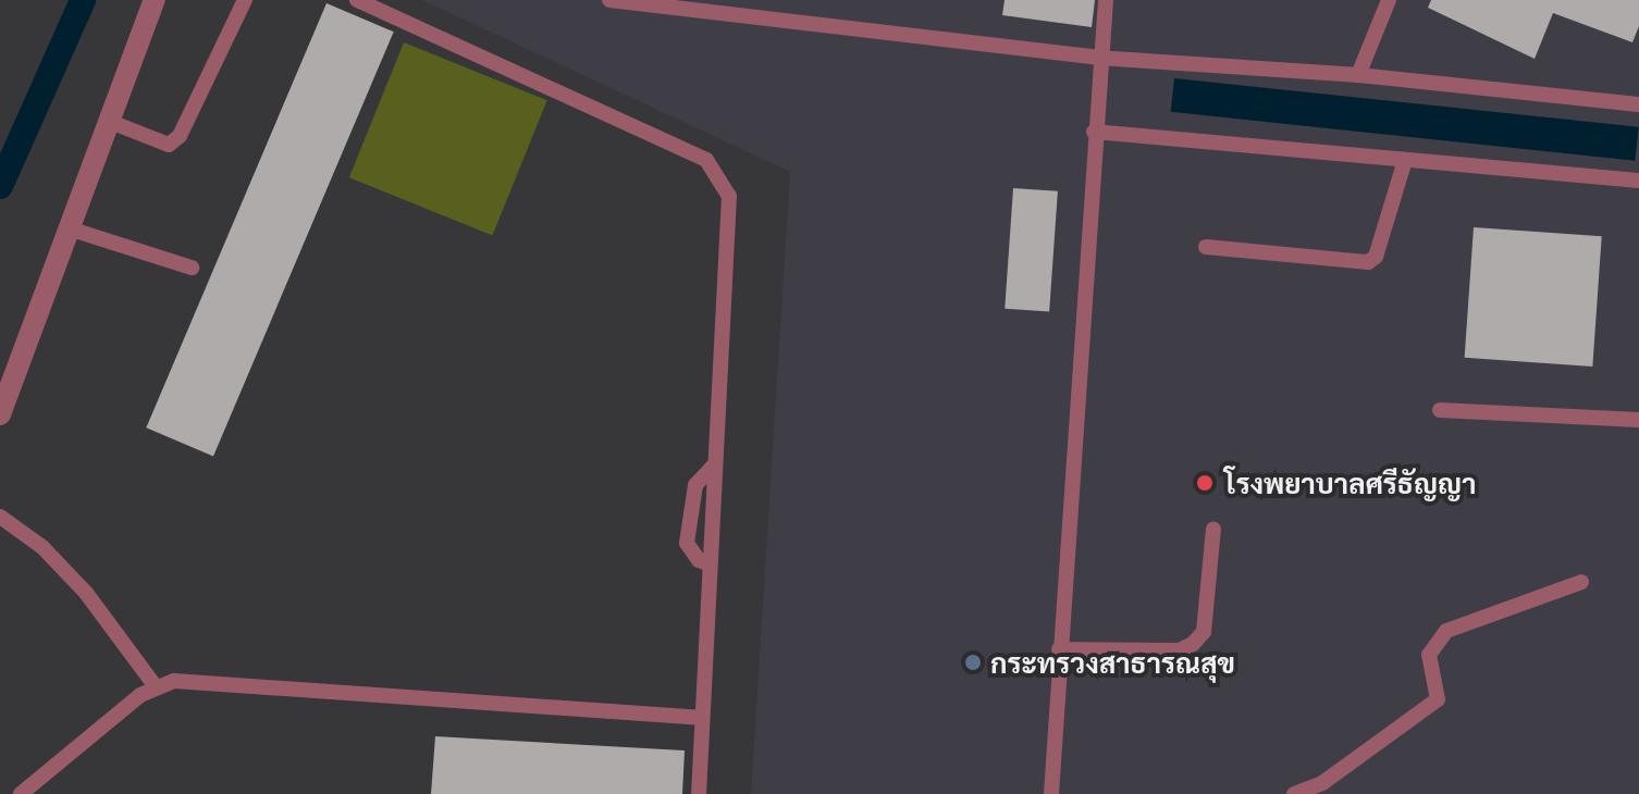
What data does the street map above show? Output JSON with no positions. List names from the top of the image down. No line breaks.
{"places":["โรงพยาบาลศรีธัญญา","กระทรวงสาธารณสุข"]}
